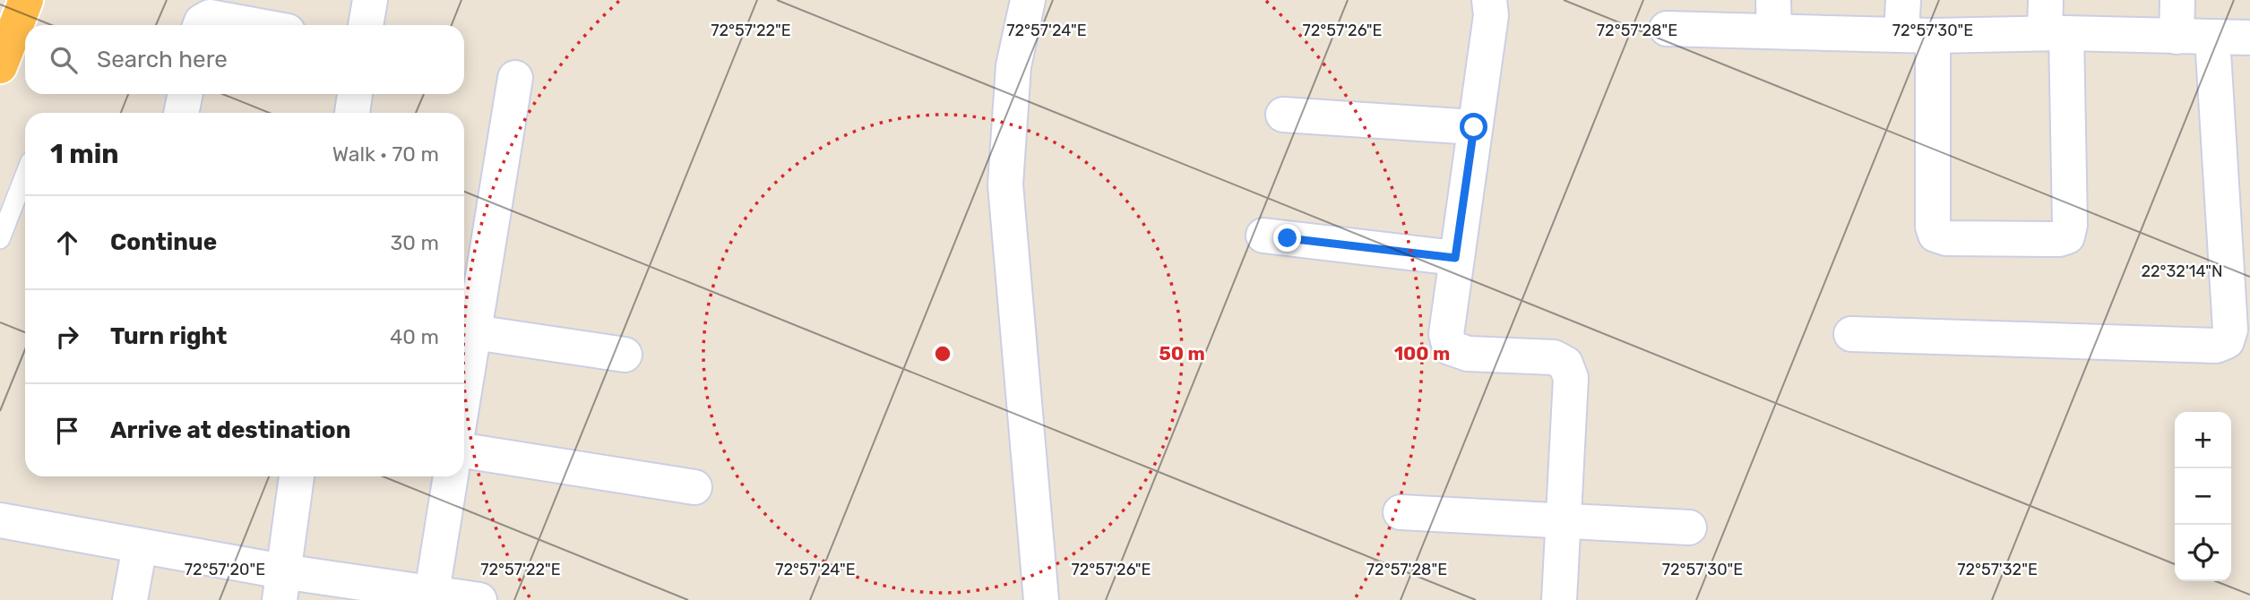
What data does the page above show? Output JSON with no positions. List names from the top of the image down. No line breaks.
{"page":{"search":"Search here","heading":["1 min","Walk · 70 m"],"list":[["Continue","30 m"],["Turn right","40 m"],"Arrive at destination"],"map_buttons":["+","−"]},"coordinates":["72°57'22\"E","72°57'24\"E","72°57'26\"E","72°57'28\"E","72°57'30\"E","22°32'14\"N","72°57'20\"E","72°57'32\"E"],"rings":["50 m","100 m"]}
